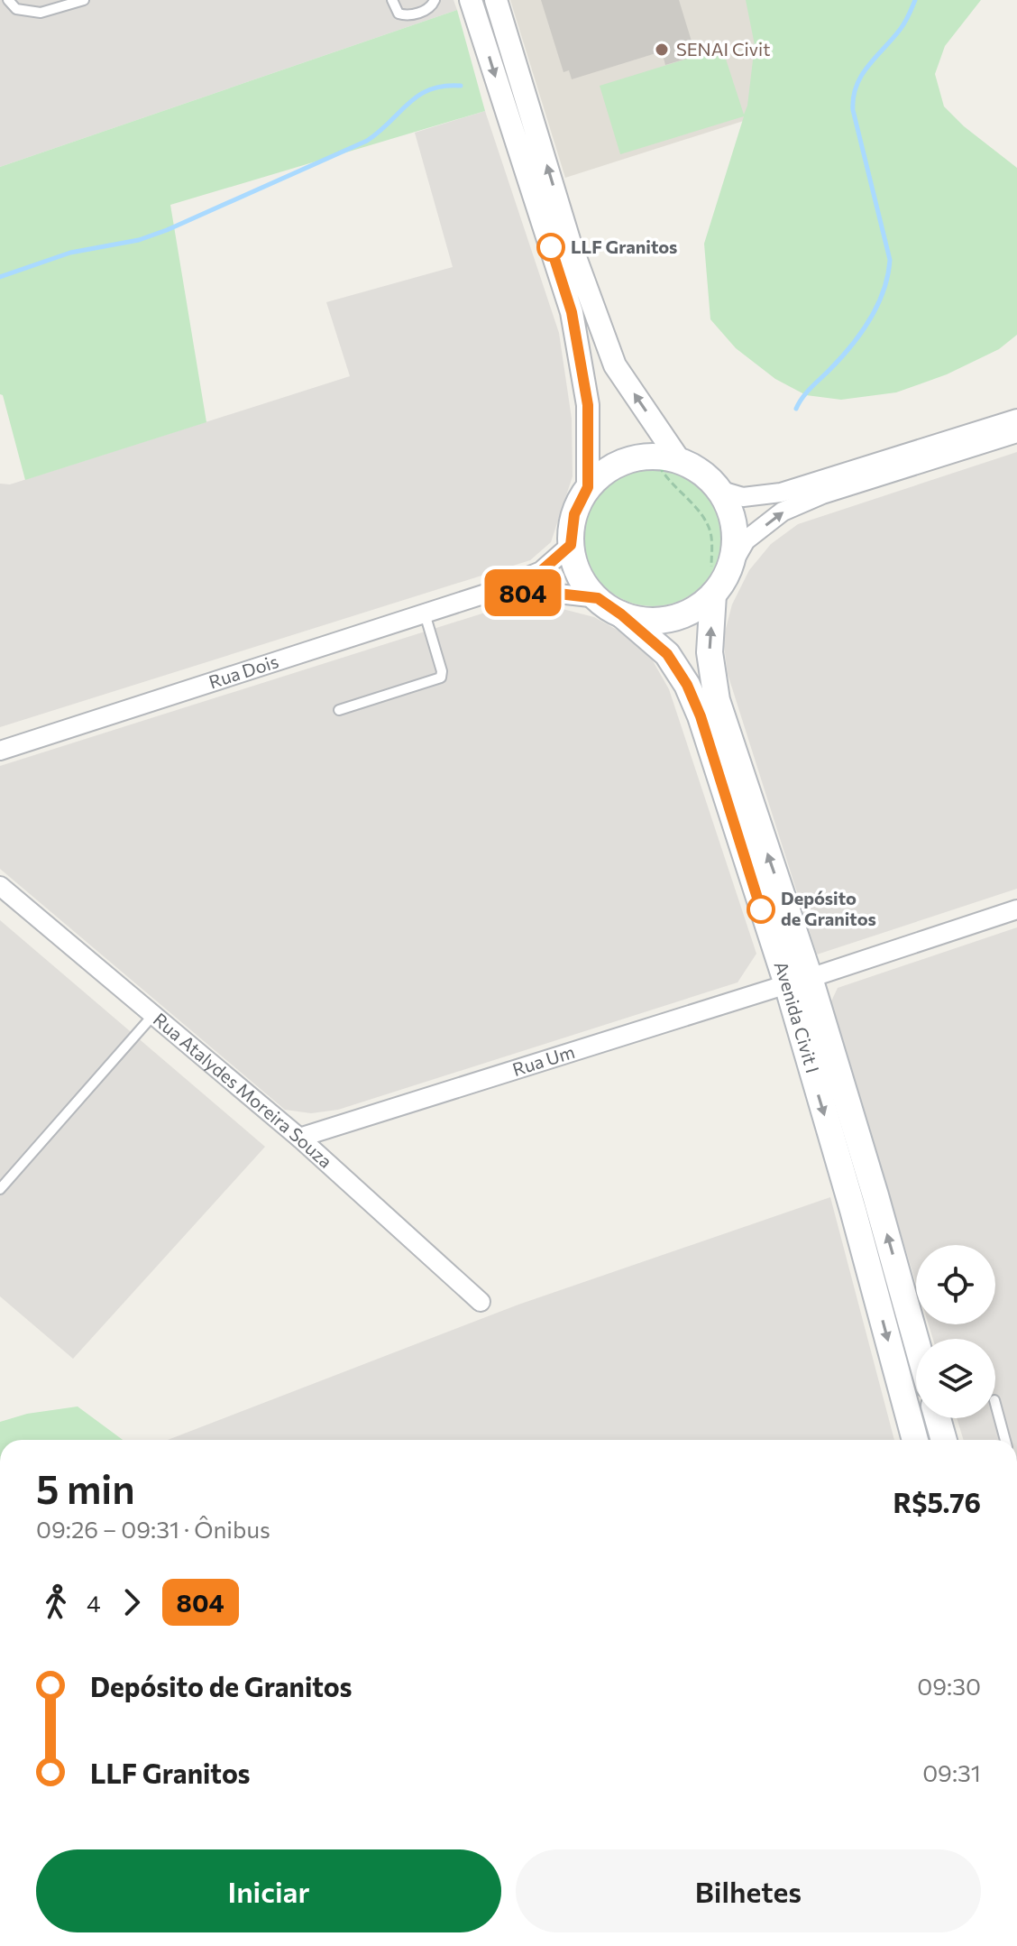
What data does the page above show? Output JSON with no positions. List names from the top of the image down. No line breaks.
{"streets":{"main road":["Avenida Civit I"],"street":["Rua Dois","Rua Um","Rua Atalydes Moreira Souza"]},"crossings":[["Rua Dois","Avenida Civit I"],["Avenida Civit I","Rua Um"],["Rua Um","Rua Atalydes Moreira Souza"]],"places":["SENAI Civit","LLF Granitos","Depósito de Granitos"],"lines":["bus line 804"],"page":{"on_map":"804","heading":["5 min","09:26 – 09:31 · Ônibus","R$5.76"],"legs":["4","804"],"list":[{"name":"Depósito de Granitos","value":"09:30"},{"name":"LLF Granitos","value":"09:31"}],"buttons":["Iniciar","Bilhetes"]}}
